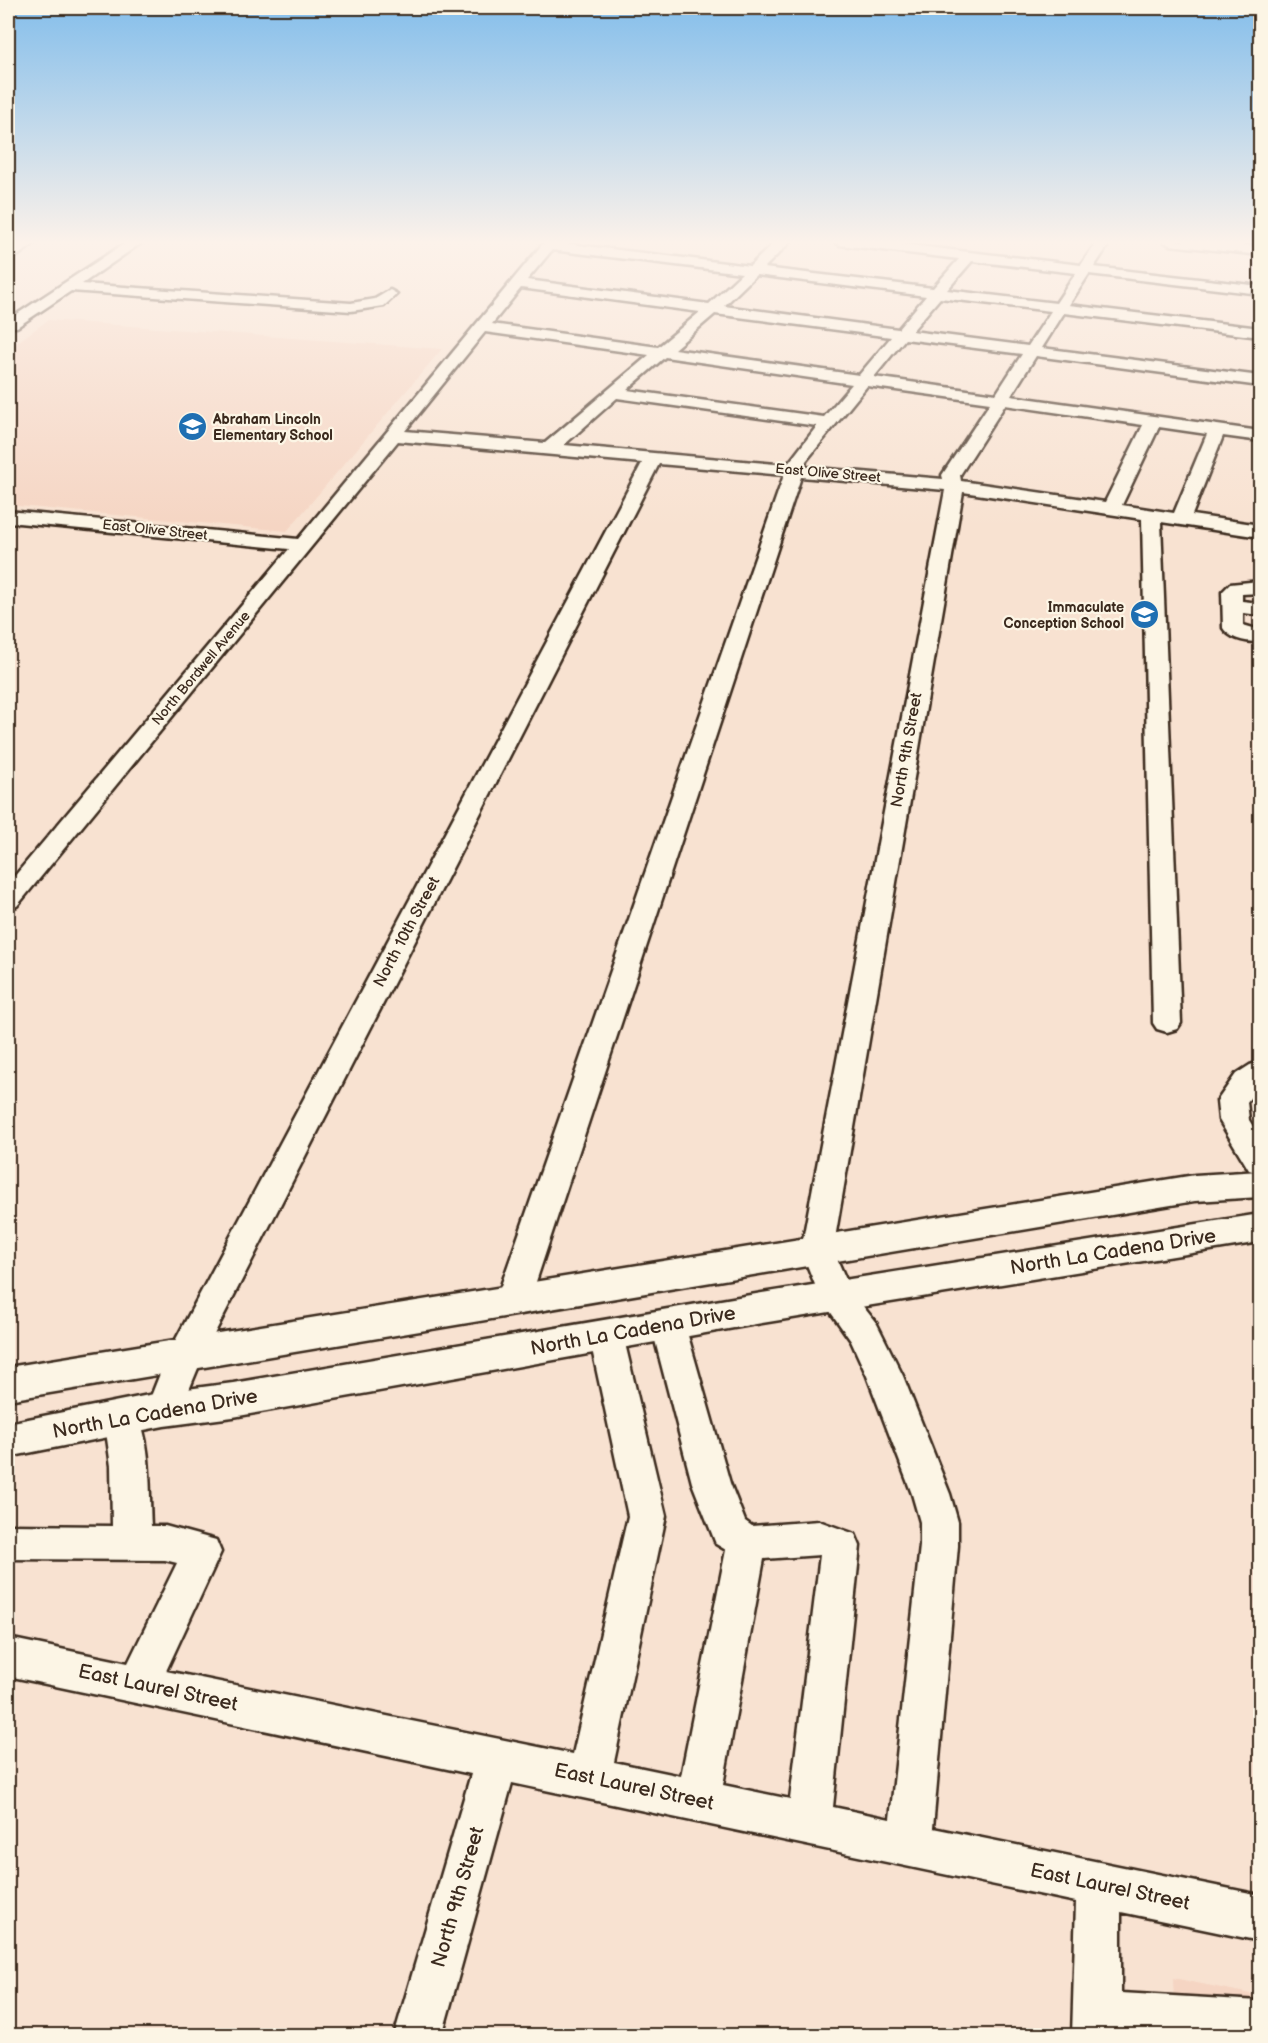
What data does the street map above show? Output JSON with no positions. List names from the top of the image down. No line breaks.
{"streets":{"main road":["North La Cadena Drive"],"street":["East Olive Street","North Bordwell Avenue","North 9th Street","North 10th Street","East Laurel Street"]},"crossings":[["East Olive Street","North Bordwell Avenue"],["East Olive Street","North 9th Street"],["East Olive Street","North 10th Street"],["North 9th Street","East Laurel Street"],["North 10th Street","North La Cadena Drive"]],"places":{"school or university":["Abraham Lincoln Elementary School","Immaculate Conception School"]}}
